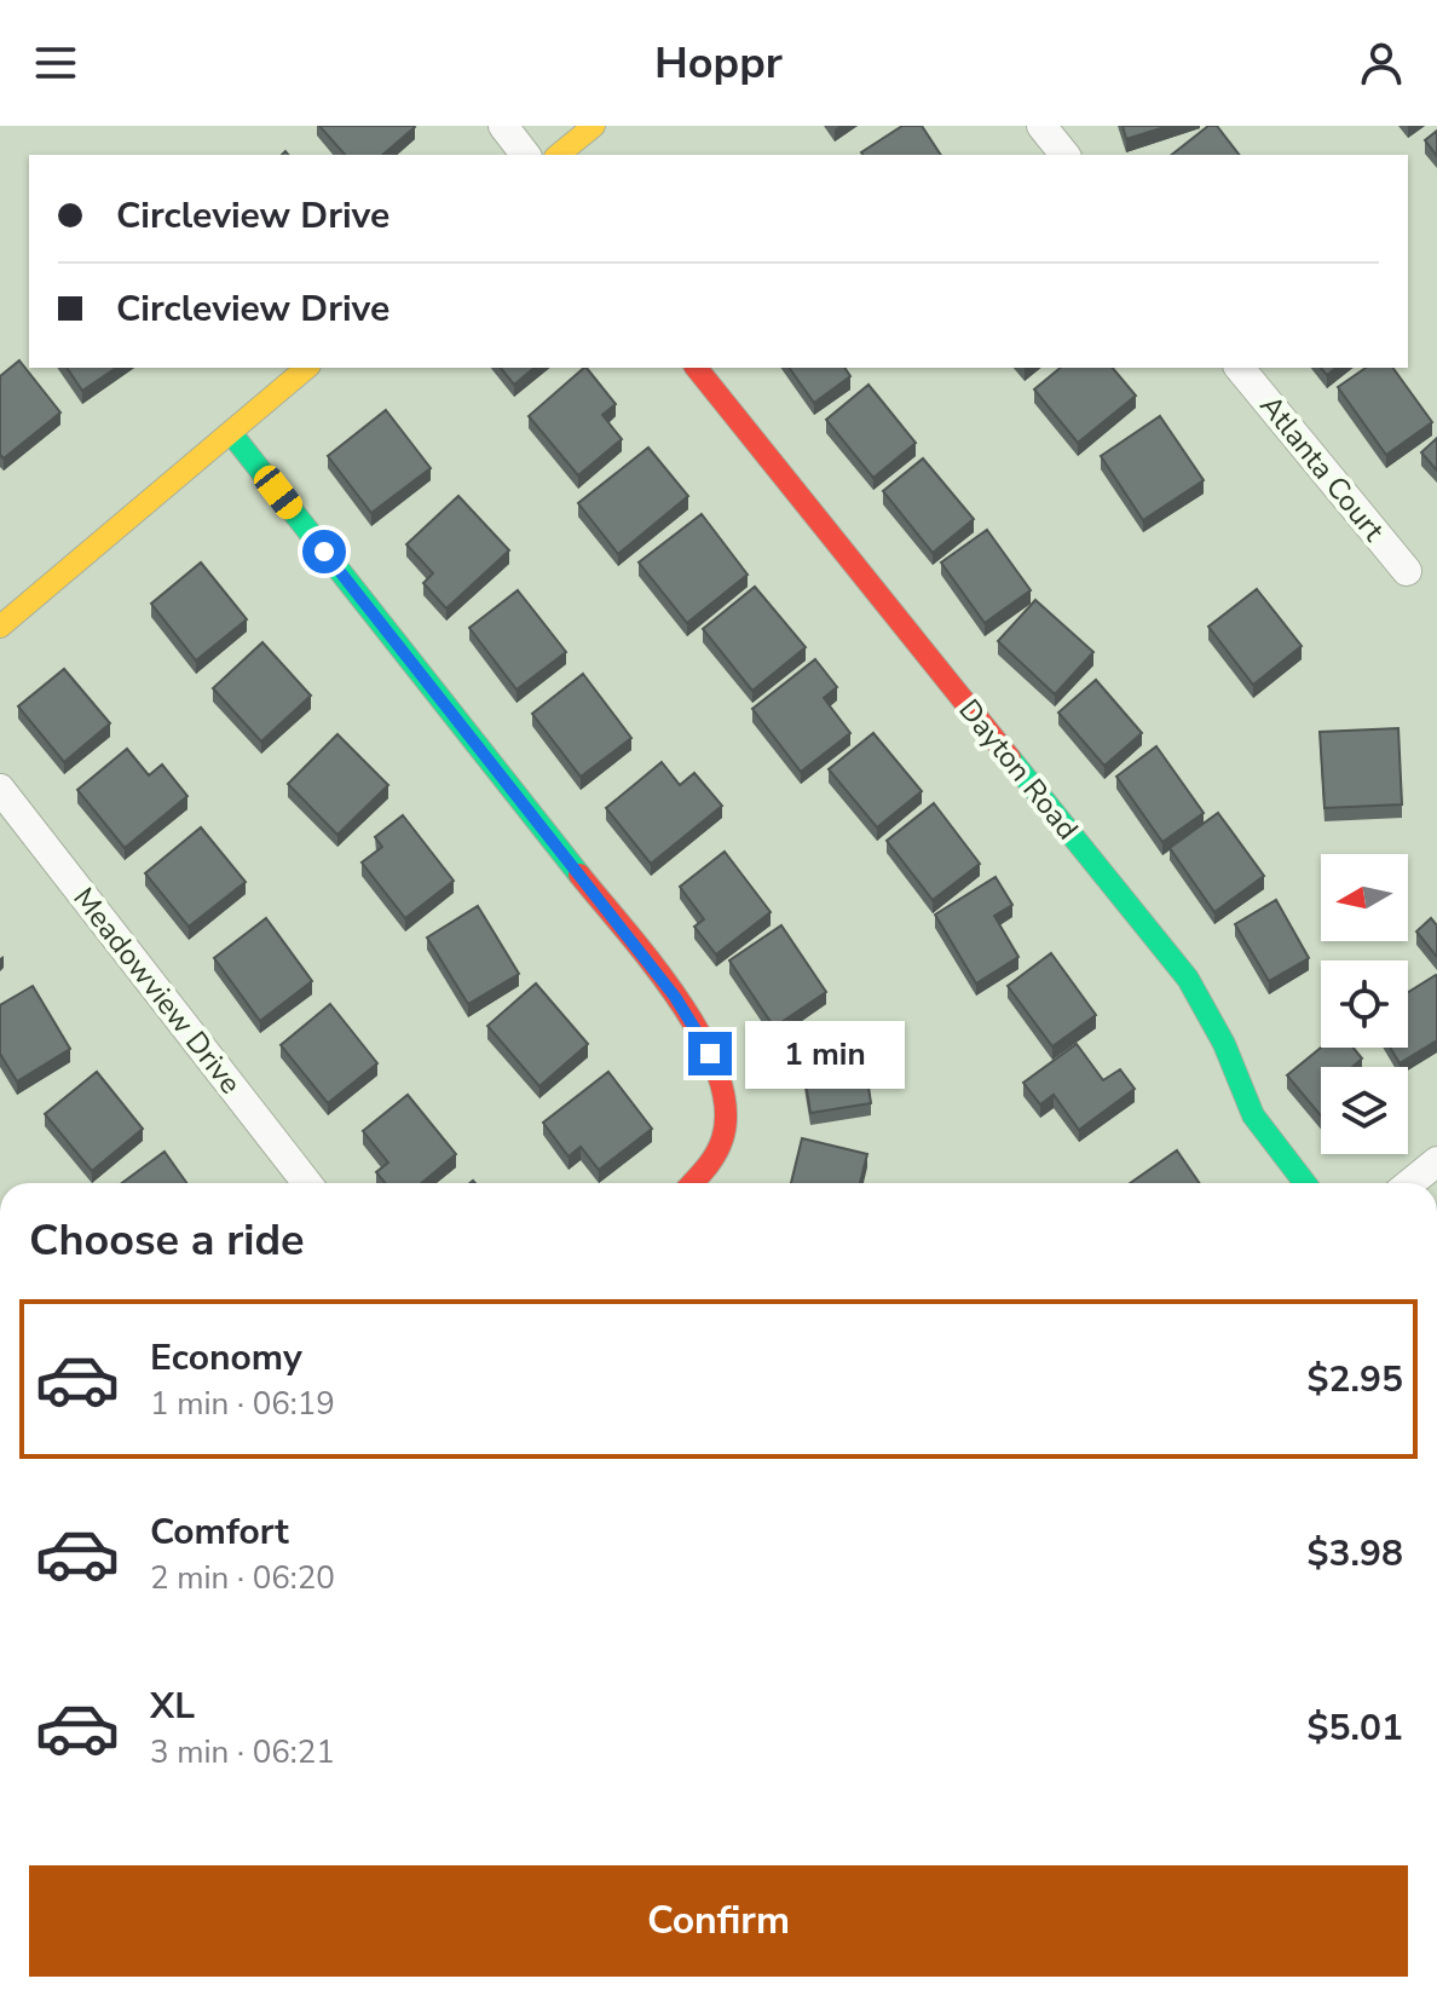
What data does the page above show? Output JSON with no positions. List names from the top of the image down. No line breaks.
{"streets":{"street":["Atlanta Court","Dayton Road","Meadowview Drive"]},"north":"left","page":{"header":"Hoppr","banner":["Circleview Drive","Circleview Drive"],"bubble":"1 min","heading":"Choose a ride","list":[{"name":"Economy","note":"1 min · 06:19","value":"$2.95"},{"name":"Comfort","note":"2 min · 06:20","value":"$3.98"},{"name":"XL","note":"3 min · 06:21","value":"$5.01"}],"buttons":"Confirm"}}
